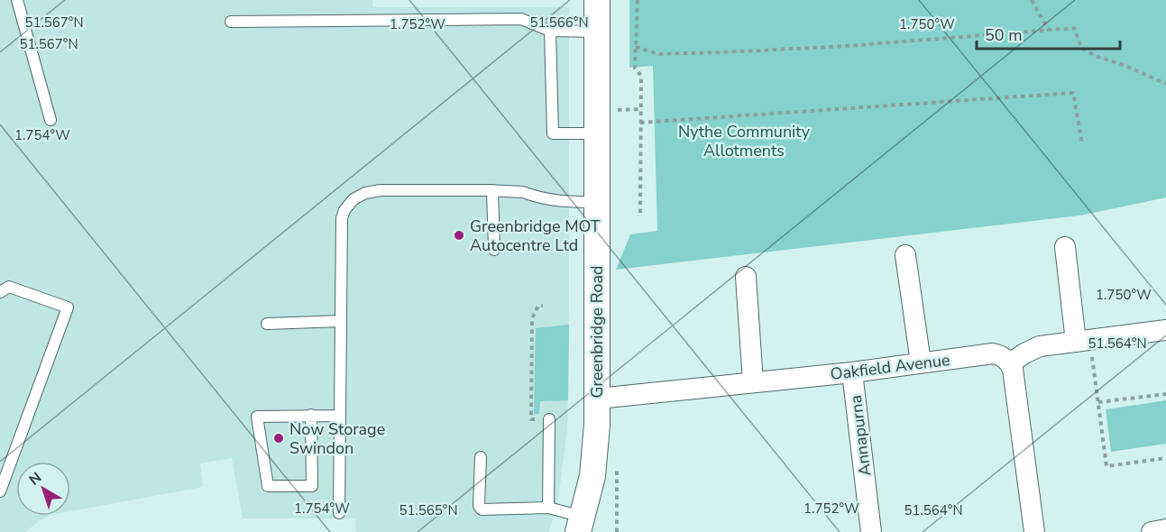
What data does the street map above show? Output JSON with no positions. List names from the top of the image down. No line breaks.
{"streets":{"street":["Greenbridge Road","Oakfield Avenue","Annapurna"]},"crossings":[["Greenbridge Road","Oakfield Avenue"],["Oakfield Avenue","Annapurna"]],"parks":["Nythe Community Allotments"],"places":["Greenbridge MOT Autocentre Ltd","Now Storage Swindon"],"scale_bar":"50 m","north":"top left","coordinates":["51.567°N","51.566°N","1.752°W","1.750°W","1.754°W","51.564°N","51.565°N"]}
